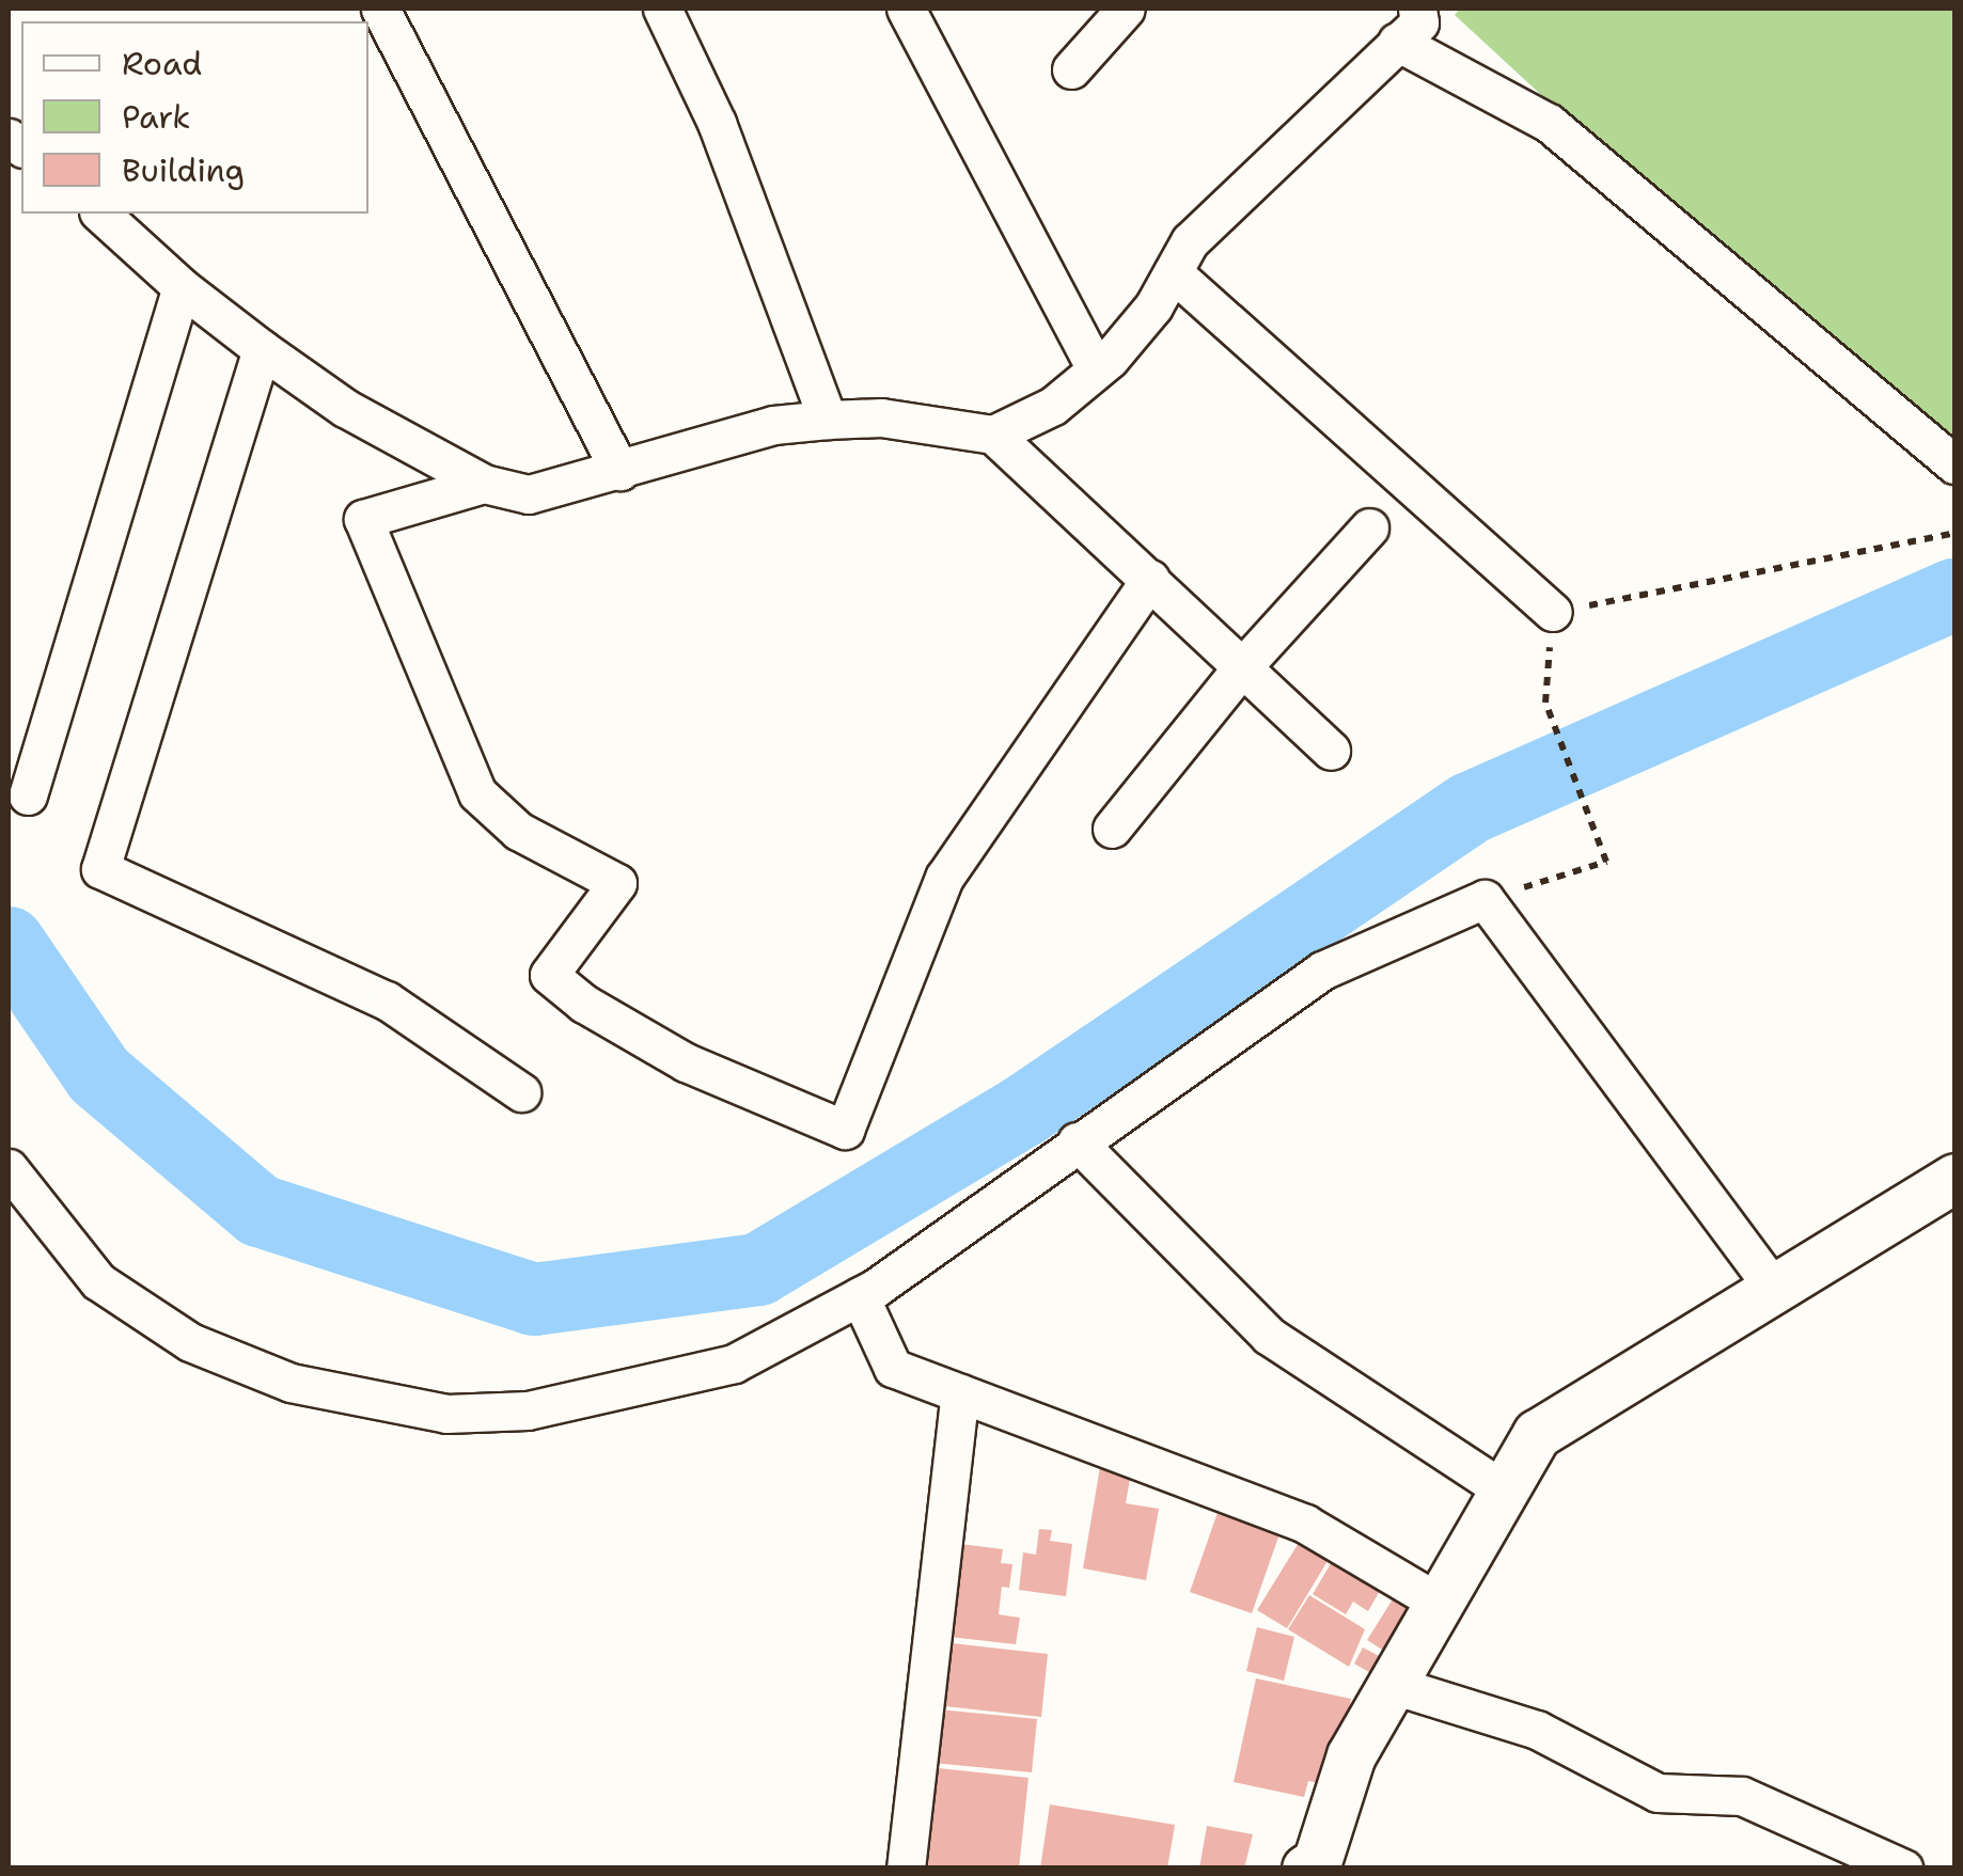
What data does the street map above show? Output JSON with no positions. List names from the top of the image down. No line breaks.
{"legend":["Road","Park","Building"]}
